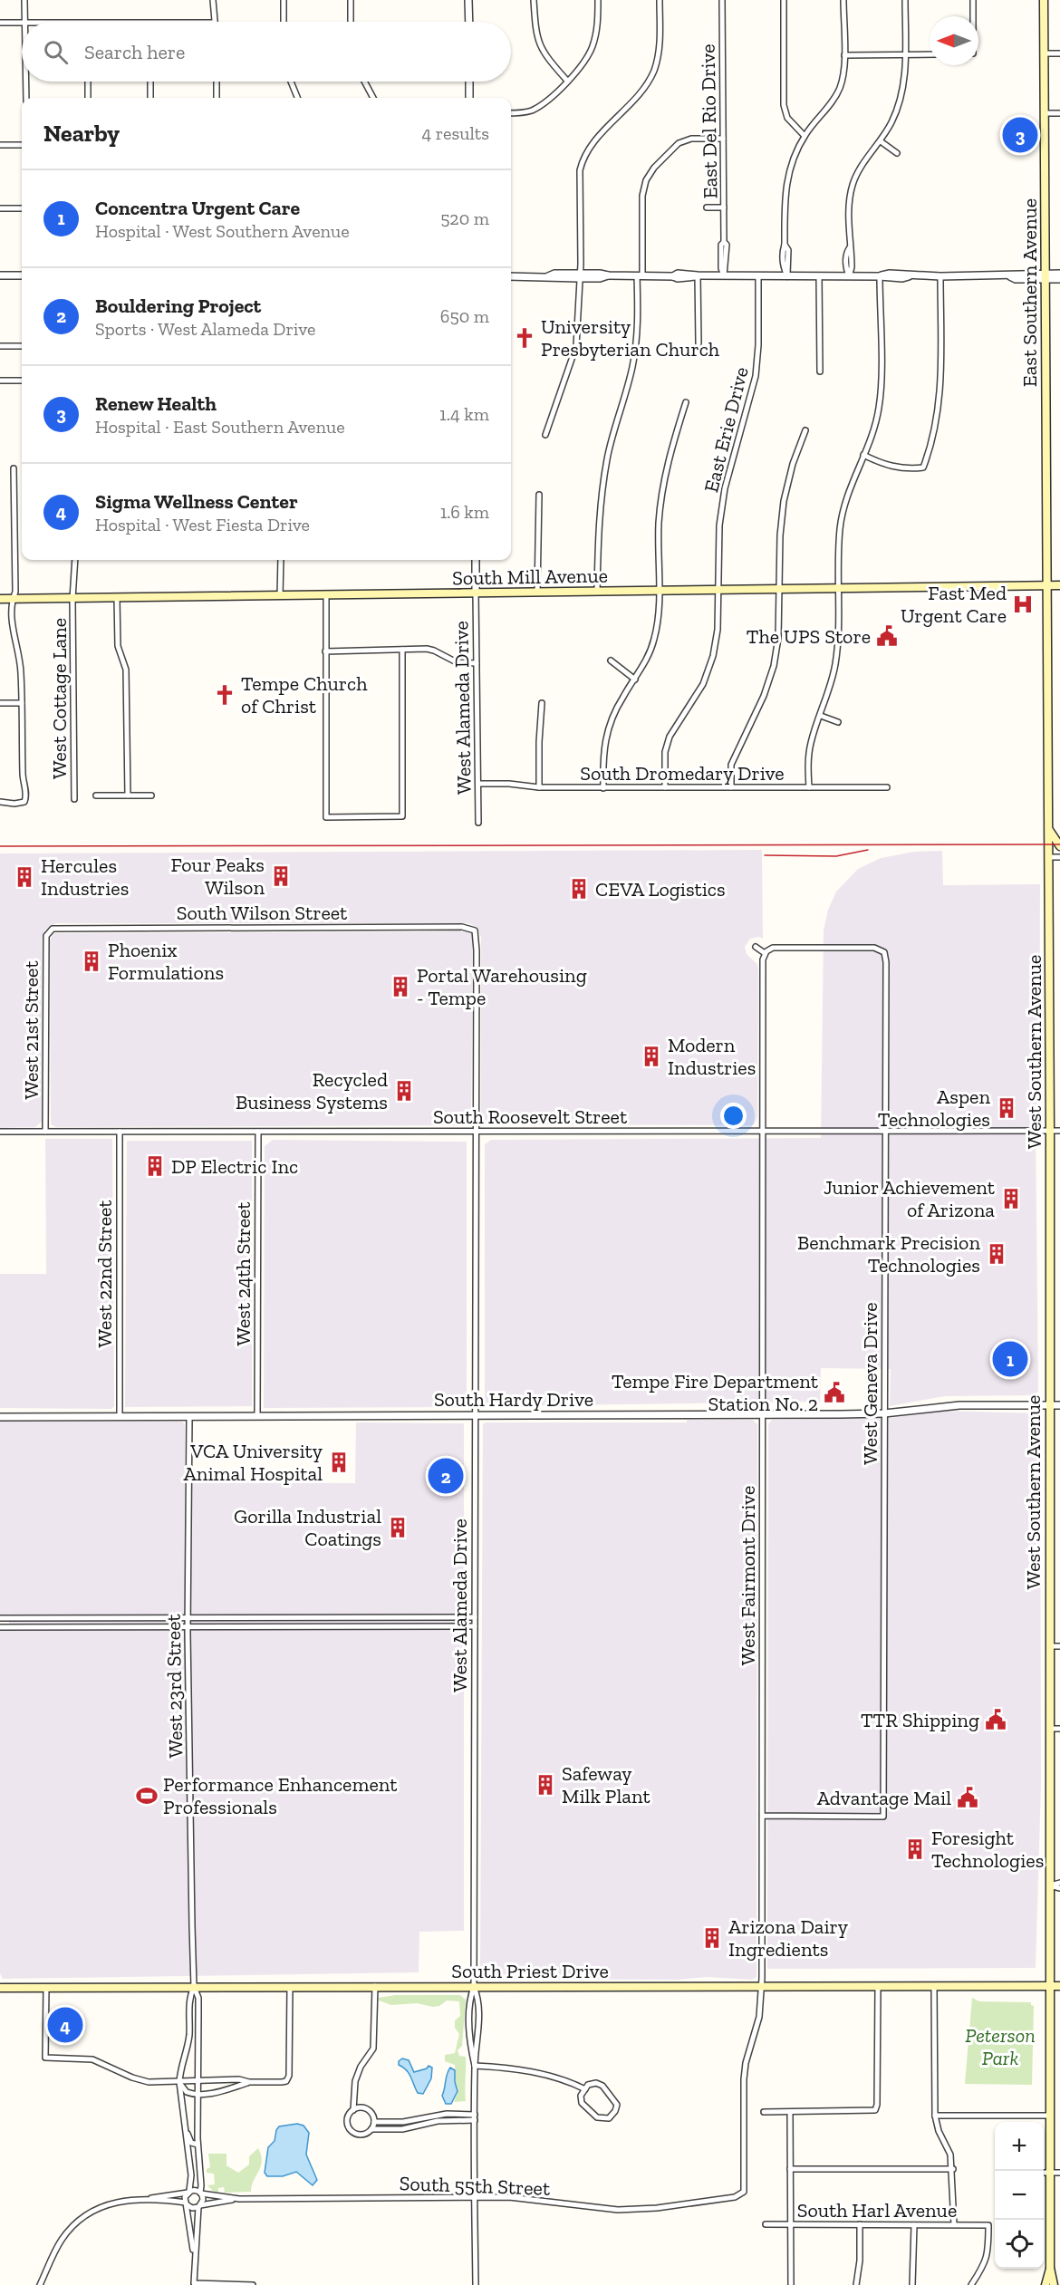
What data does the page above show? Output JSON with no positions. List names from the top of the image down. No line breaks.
{"streets":{"main road":["East Southern Avenue","South Mill Avenue","West Southern Avenue","South Priest Drive"],"street":["East Del Rio Drive","East Erie Drive","West Cottage Lane","West Alameda Drive","South Dromedary Drive","South Wilson Street","West 21st Street","South Roosevelt Street","West 22nd Street","West 24th Street","West Geneva Drive","South Hardy Drive","West Fairmont Drive","West 23rd Street","South 55th Street","South Harl Avenue"]},"crossings":[["East Southern Avenue","South Mill Avenue"],["East Southern Avenue","West Southern Avenue"],["East Erie Drive","South Mill Avenue"],["East Erie Drive","South Dromedary Drive"],["South Mill Avenue","West Cottage Lane"],["South Mill Avenue","West Alameda Drive"],["South Mill Avenue","West Southern Avenue"],["West Alameda Drive","South Dromedary Drive"],["West Alameda Drive","South Wilson Street"],["West Alameda Drive","South Roosevelt Street"],["West Alameda Drive","South Hardy Drive"],["West Alameda Drive","South Priest Drive"],["West Alameda Drive","South 55th Street"],["South Wilson Street","West 21st Street"],["West 21st Street","South Roosevelt Street"],["West Southern Avenue","South Roosevelt Street"],["West Southern Avenue","South Hardy Drive"],["West Southern Avenue","South Priest Drive"],["South Roosevelt Street","West 22nd Street"],["South Roosevelt Street","West 24th Street"],["South Roosevelt Street","West Geneva Drive"],["South Roosevelt Street","West Fairmont Drive"],["West 22nd Street","South Hardy Drive"],["West 24th Street","South Hardy Drive"],["West Geneva Drive","South Hardy Drive"],["West Geneva Drive","West Fairmont Drive"],["South Hardy Drive","West Fairmont Drive"],["South Hardy Drive","West 23rd Street"],["West Fairmont Drive","South Priest Drive"],["West Fairmont Drive","South 55th Street"],["West 23rd Street","South Priest Drive"]],"parks":["Peterson Park"],"places":{"church":["University Presbyterian Church","Tempe Church of Christ"],"hospital":["Fast Med Urgent Care"],"public building":["The UPS Store","Tempe Fire Department Station No. 2","TTR Shipping","Advantage Mail"],"building":["Four Peaks Wilson","Hercules Industries","CEVA Logistics","Phoenix Formulations","Portal Warehousing - Tempe","Modern Industries","Recycled Business Systems","Aspen Technologies","DP Electric Inc","Junior Achievement of Arizona","Benchmark Precision Technologies","VCA University Animal Hospital","Gorilla Industrial Coatings","Safeway Milk Plant","Foresight Technologies","Arizona Dairy Ingredients"],"sports":["Performance Enhancement Professionals"]},"north":"left","page":{"search":"Search here","heading":["Nearby","4 results"],"pins":["3","1","2","4"],"list":[{"mark":"1","name":"Concentra Urgent Care","note":"Hospital · West Southern Avenue","value":"520 m"},{"mark":"2","name":"Bouldering Project","note":"Sports · West Alameda Drive","value":"650 m"},{"mark":"3","name":"Renew Health","note":"Hospital · East Southern Avenue","value":"1.4 km"},{"mark":"4","name":"Sigma Wellness Center","note":"Hospital · West Fiesta Drive","value":"1.6 km"}],"map_buttons":["+","−"]}}
